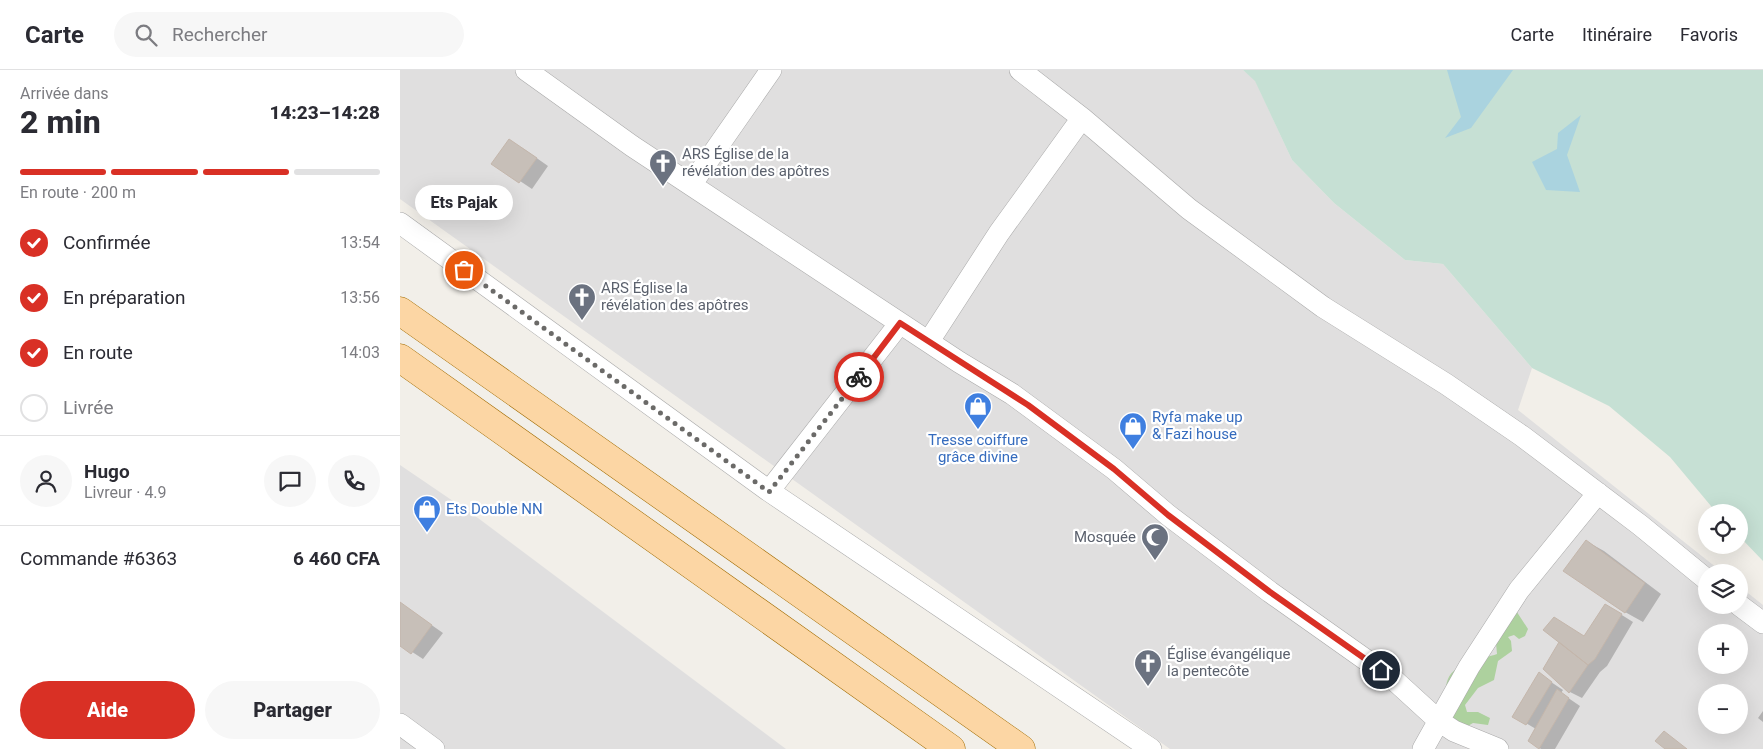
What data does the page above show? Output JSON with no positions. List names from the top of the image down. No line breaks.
{"places":{"church":["ARS Église de la révélation des apôtres","ARS Église la révélation des apôtres","Église évangélique la pentecôte"],"other":["Ets Pajak"],"shop":["Tresse coiffure grâce divine","Ryfa make up & Fazi house","Ets Double NN"],"mosque":["Mosquée"]},"page":{"header":"Carte","search":"Rechercher","nav":["Carte","Itinéraire","Favoris"],"heading":["2 min","Arrivée dans","14:23–14:28"],"panel":["Hugo","Livreur · 4.9","Commande #6363","6 460 CFA"],"bar":"En route · 200 m","bubble":"Ets Pajak","list":[["Confirmée","13:54"],["En préparation","13:56"],["En route","14:03"],"Livrée"],"map_buttons":["+","−"],"buttons":["Aide","Partager"]}}
